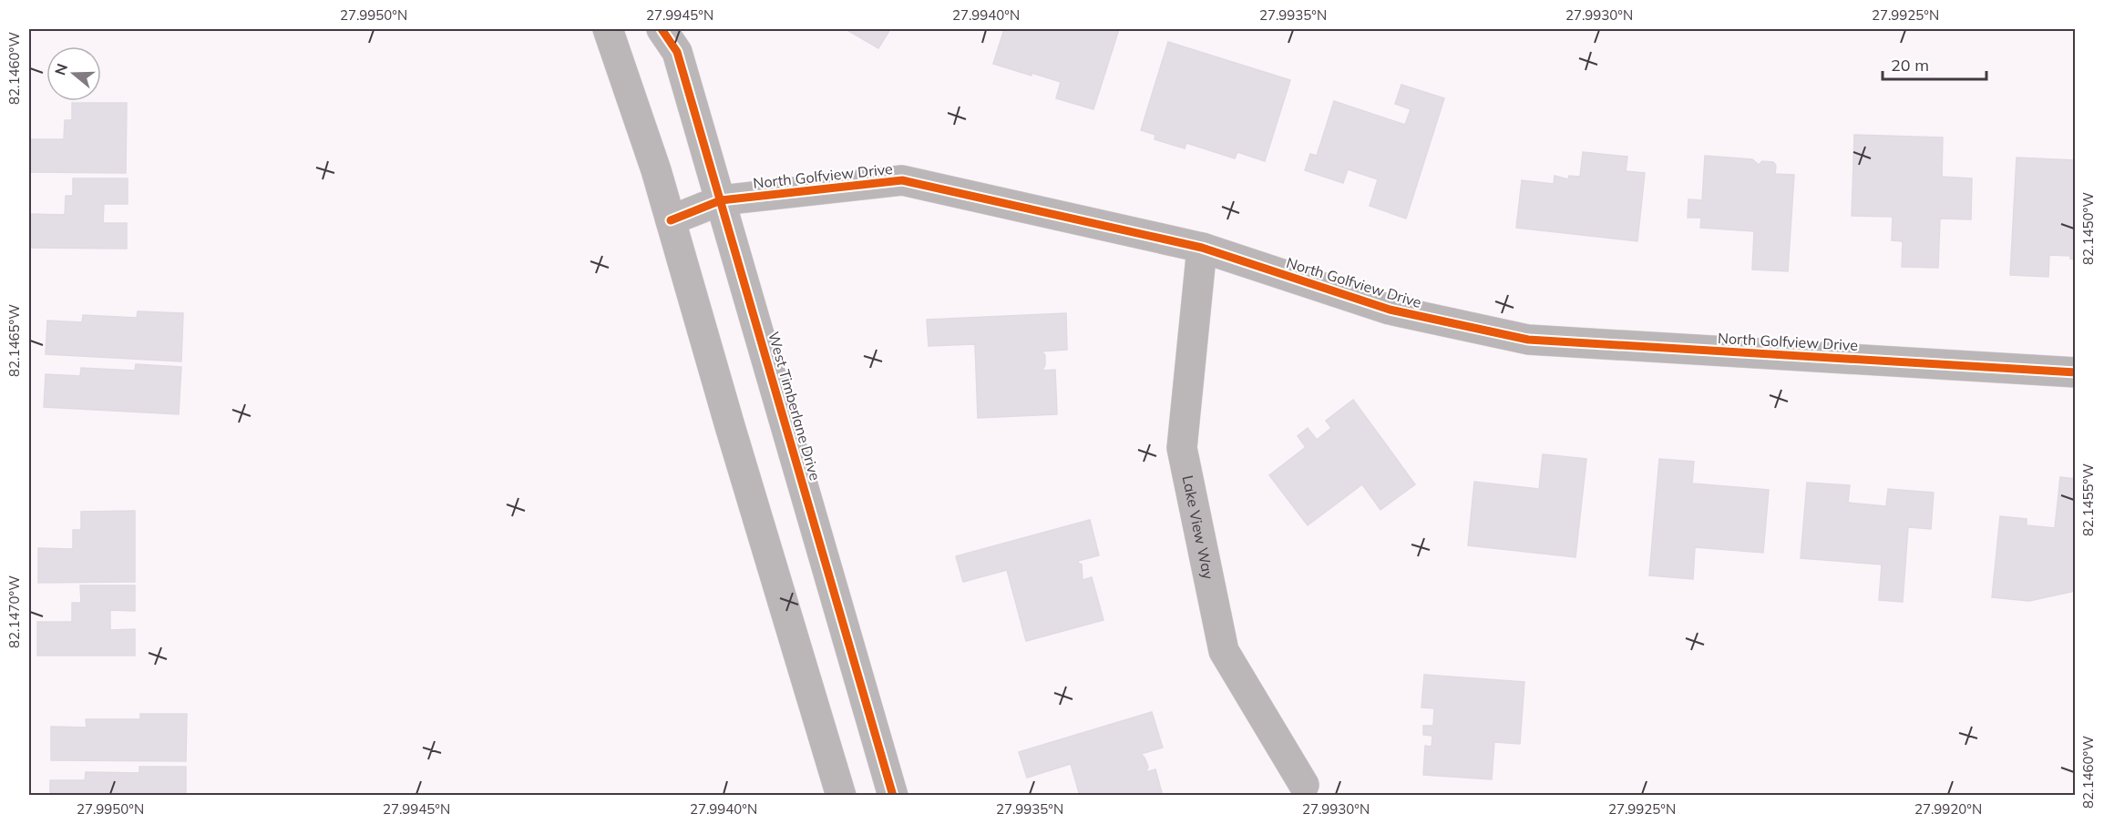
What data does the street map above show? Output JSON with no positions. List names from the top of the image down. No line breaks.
{"streets":{"street":["North Golfview Drive","West Timberlane Drive","Lake View Way"]},"crossings":[["North Golfview Drive","West Timberlane Drive"],["North Golfview Drive","Lake View Way"]],"scale_bar":"20 m","north":"left","coordinates":["27.9950°N","27.9945°N","27.9940°N","27.9935°N","27.9930°N","27.9925°N","82.1460°W","82.1450°W","82.1465°W","82.1455°W","82.1470°W","27.9920°N"]}
